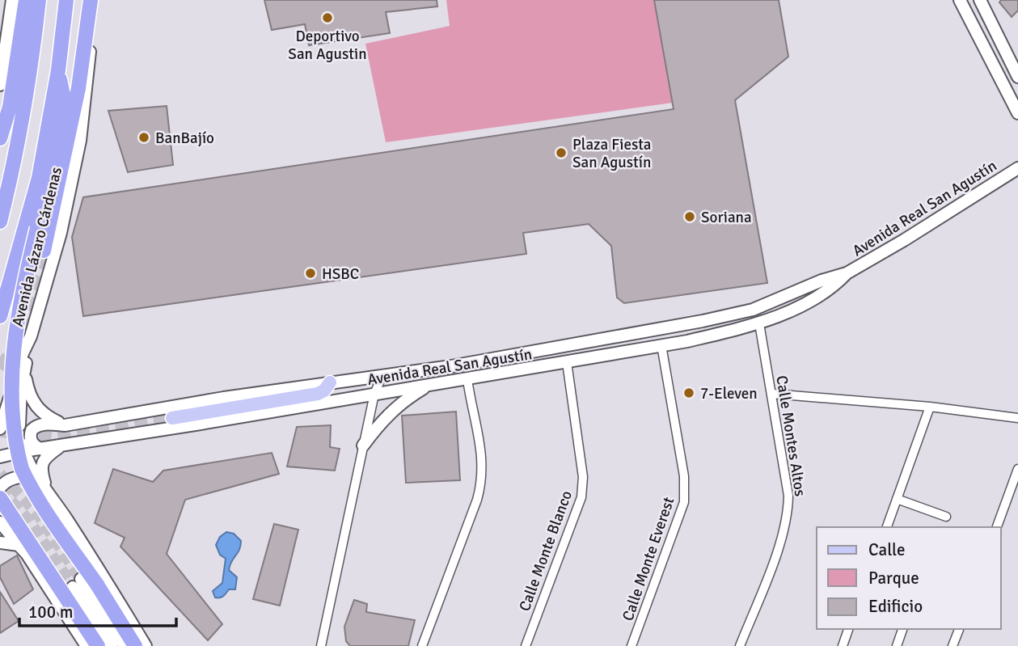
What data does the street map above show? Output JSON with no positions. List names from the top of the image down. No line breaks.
{"streets":{"highway":["Avenida Lázaro Cárdenas"],"main road":["Avenida Real San Agustín"],"street":["Calle Montes Altos","Calle Monte Blanco","Calle Monte Everest"]},"crossings":[["Avenida Real San Agustín","Calle Montes Altos"],["Avenida Real San Agustín","Calle Monte Blanco"],["Avenida Real San Agustín","Calle Monte Everest"]],"places":["Deportivo San Agustin","BanBajío","Plaza Fiesta San Agustín","Soriana","HSBC","7-Eleven"],"legend":["Calle","Parque","Edificio"],"scale_bar":"100 m"}
